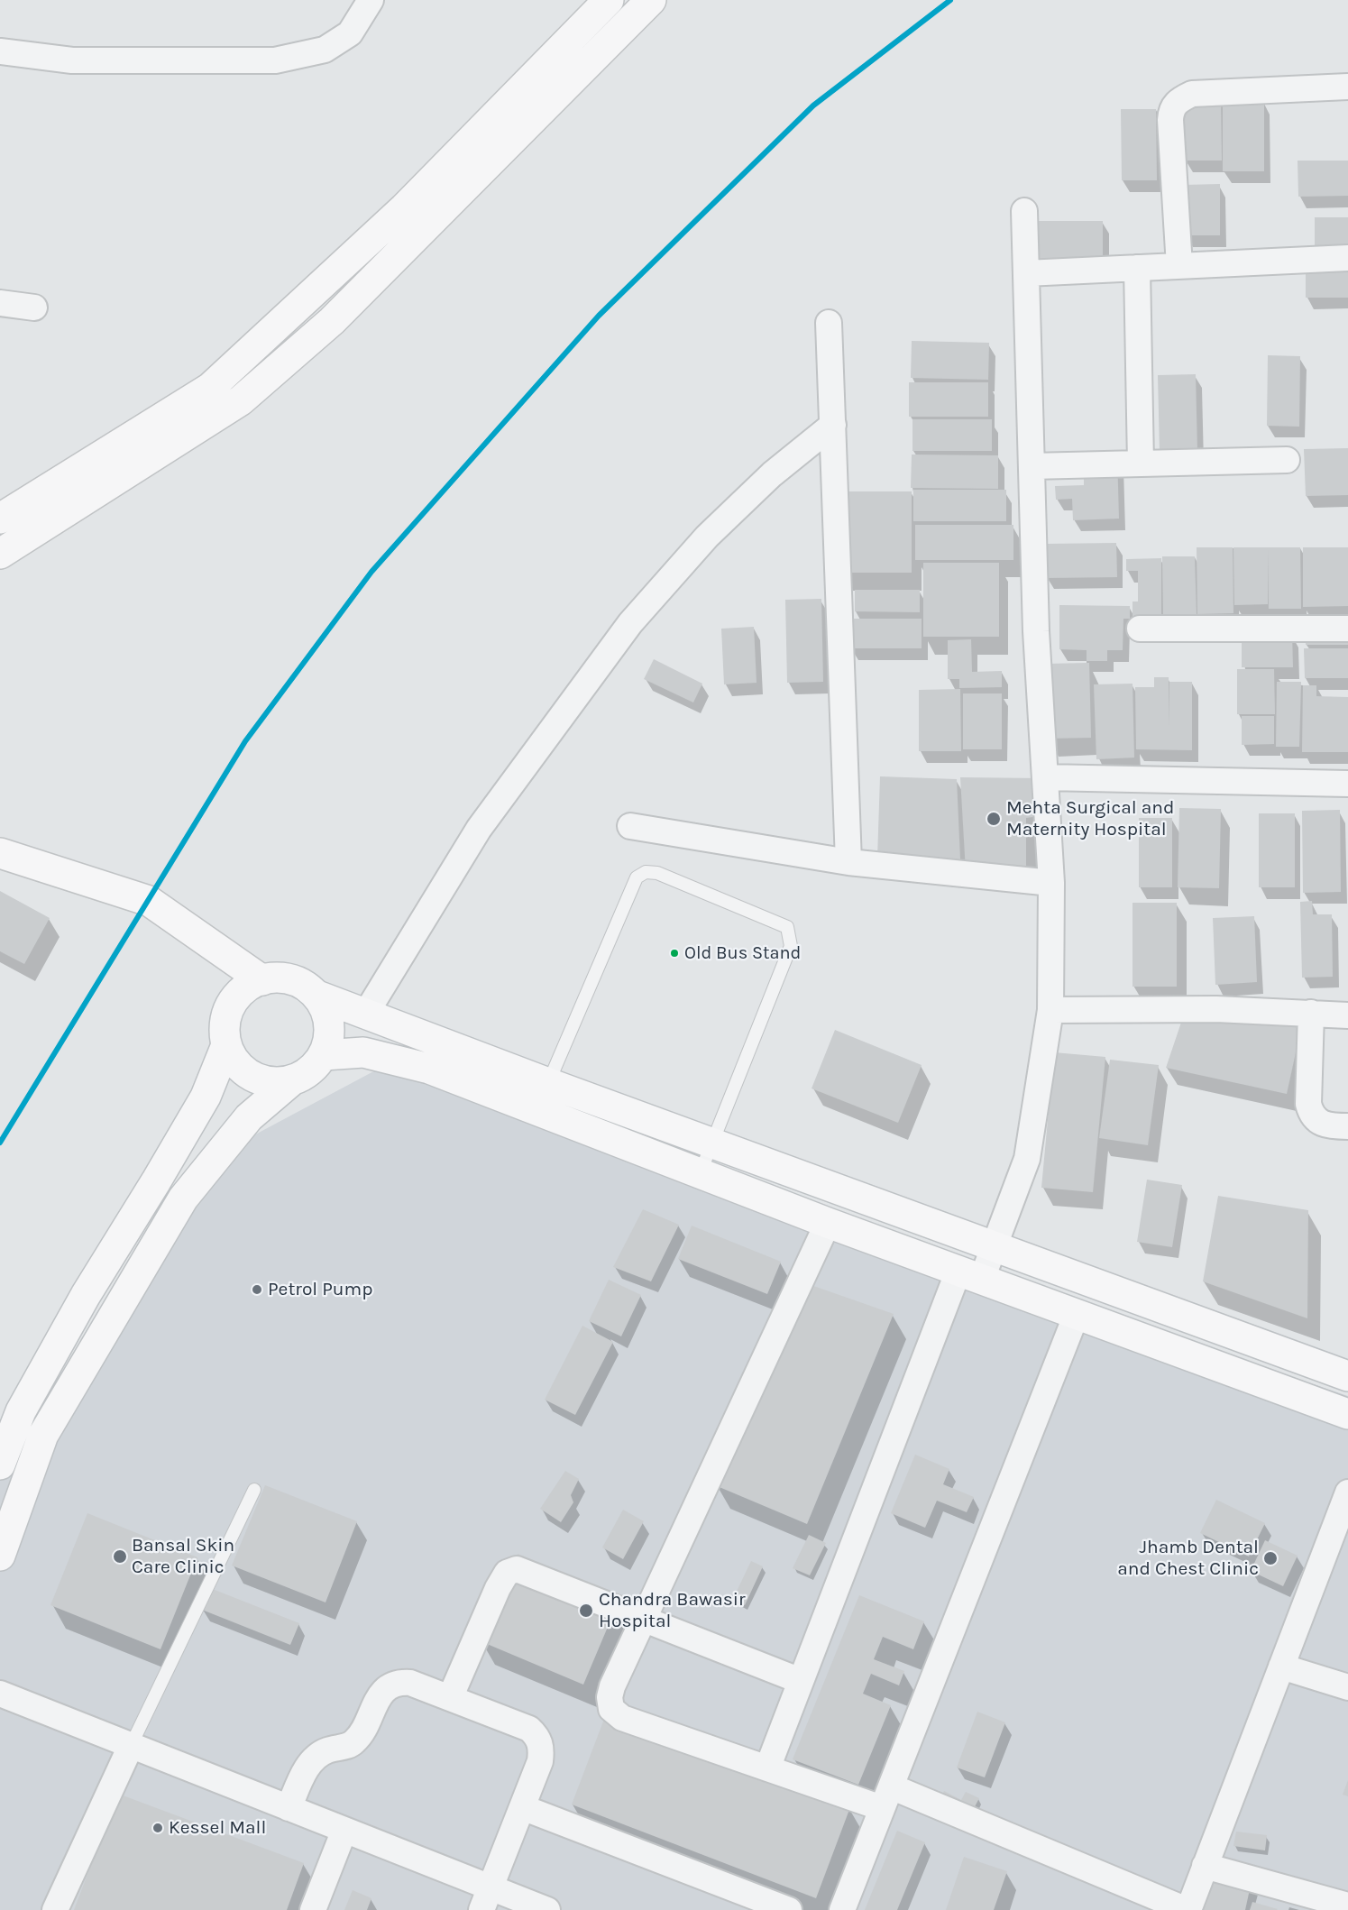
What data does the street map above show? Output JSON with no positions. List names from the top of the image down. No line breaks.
{"places":["Mehta Surgical and Maternity Hospital","Old Bus Stand","Petrol Pump","Bansal Skin Care Clinic","Jhamb Dental and Chest Clinic","Chandra Bawasir Hospital","Kessel Mall"]}
